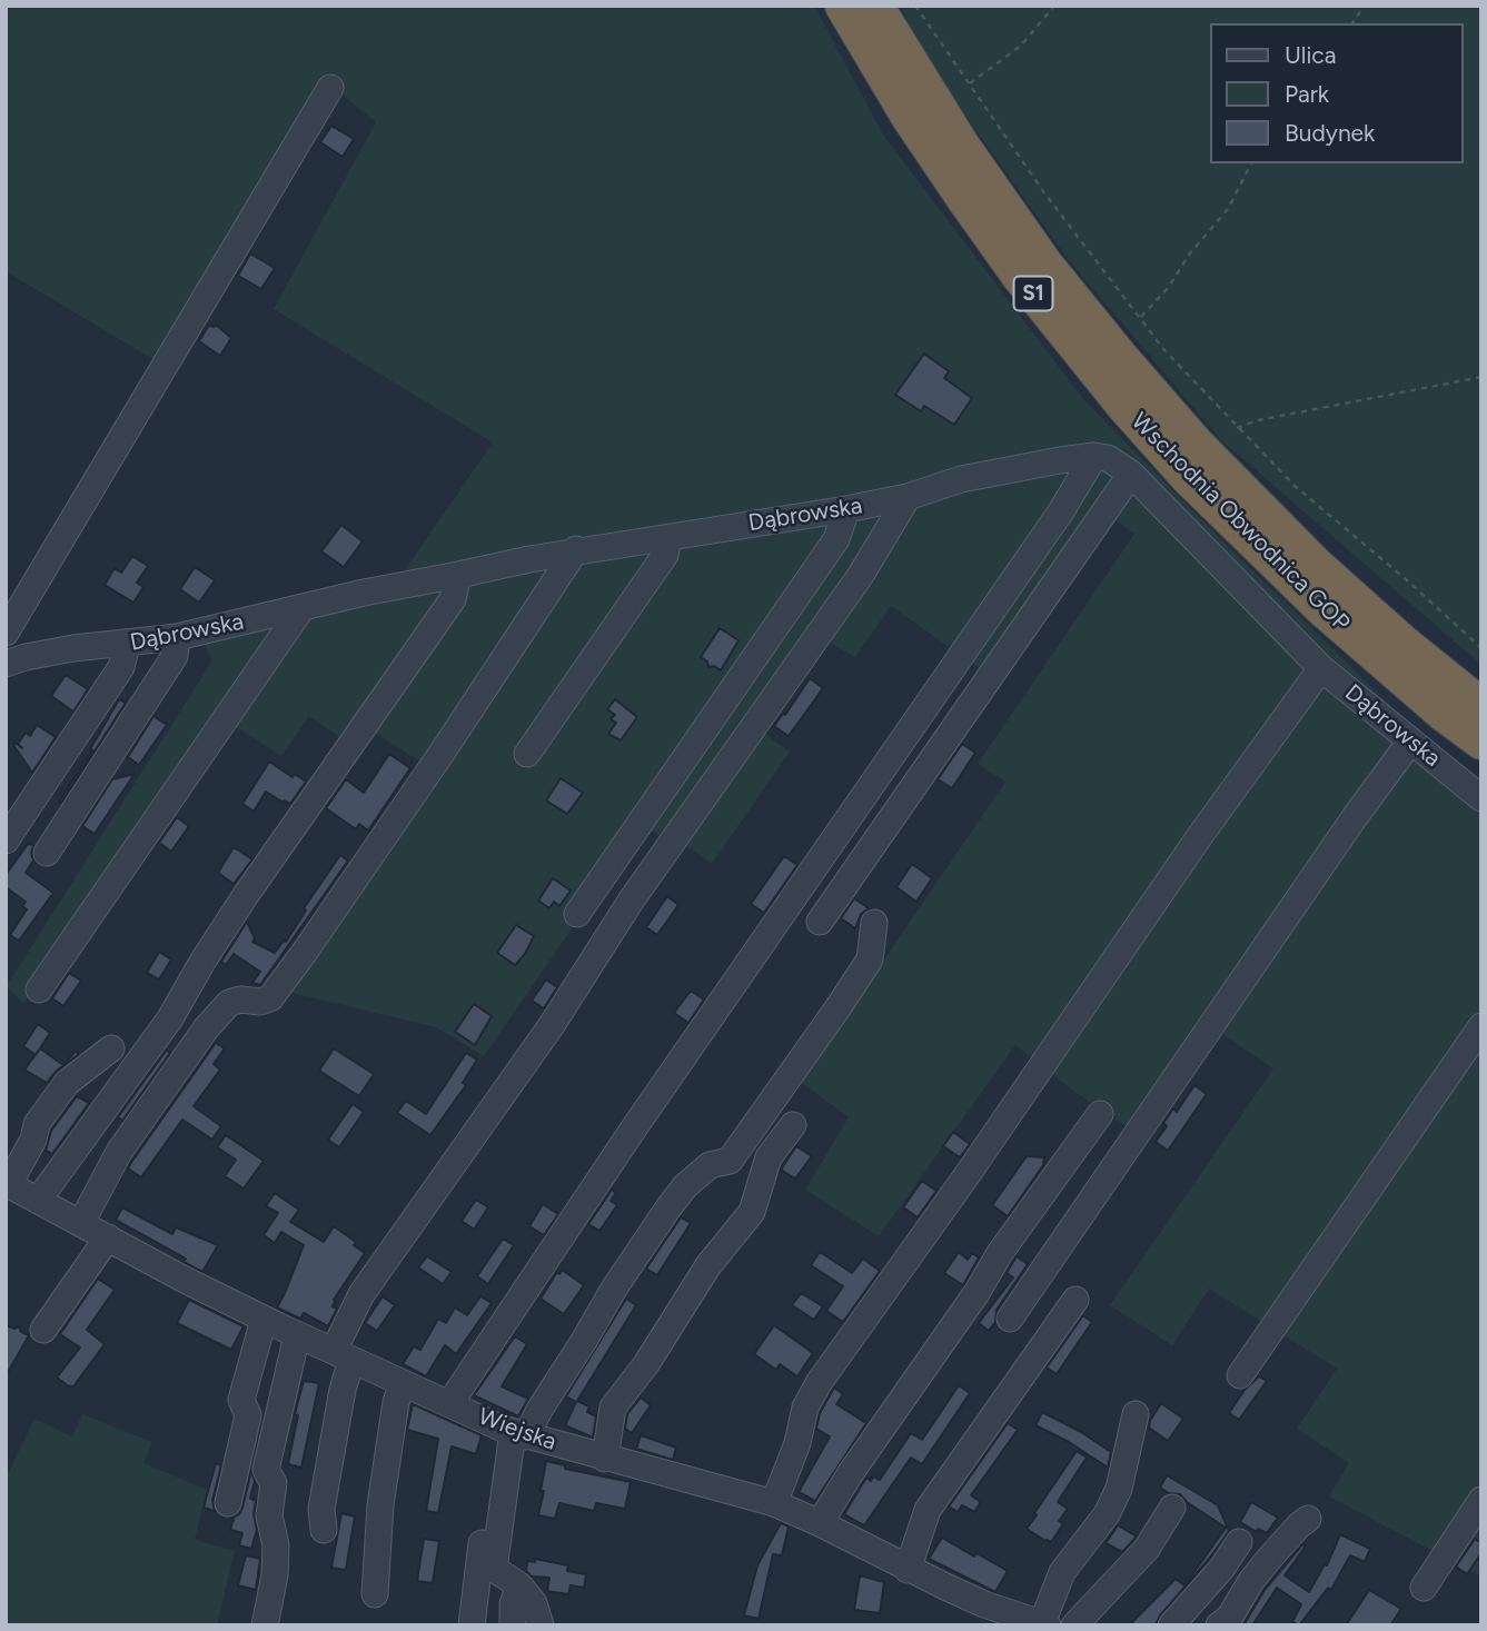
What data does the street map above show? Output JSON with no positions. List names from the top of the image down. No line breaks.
{"streets":{"highway":["S1","Wschodnia Obwodnica GOP"],"street":["Dąbrowska","Wiejska"]},"legend":["Ulica","Park","Budynek"]}
